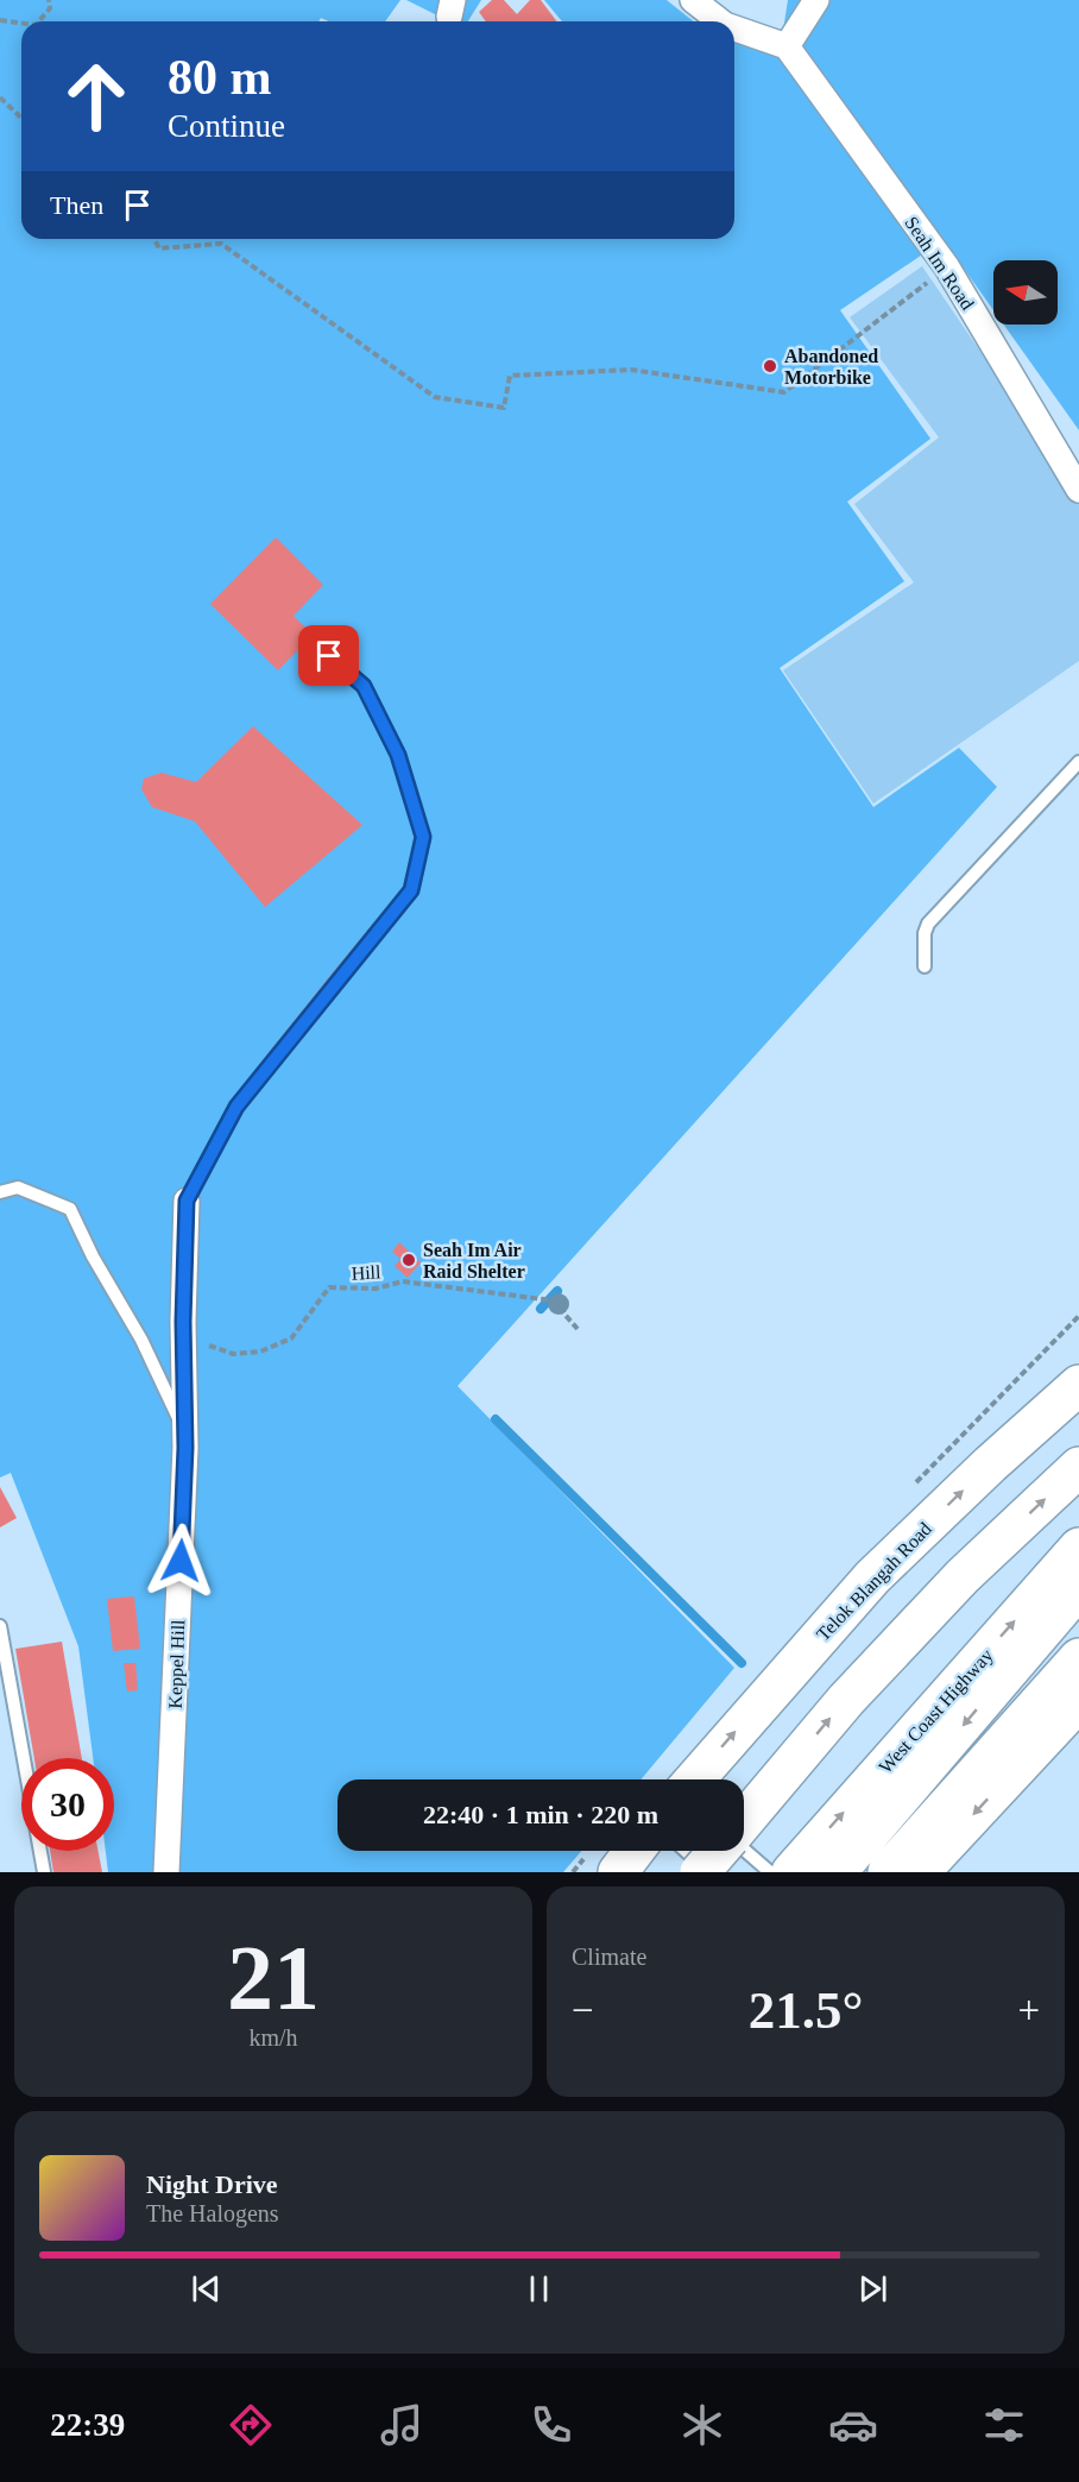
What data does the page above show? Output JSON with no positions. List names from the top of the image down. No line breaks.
{"streets":{"main road":["Telok Blangah Road","West Coast Highway"],"street":["Seah Im Road","Keppel Hill"],"path":["Hill"]},"crossings":[["Hill","Keppel Hill"]],"places":["Abandoned Motorbike","Seah Im Air Raid Shelter"],"north":"left","page":{"turn":["80 m","Continue"],"then":"Then","limit":"30","trip":"22:40 · 1 min · 220 m","tile":[["21","km/h"],"Climate"],"heat":["−","21.5°","+"],"song":["Night Drive","The Halogens"],"tabs":"22:39"}}
